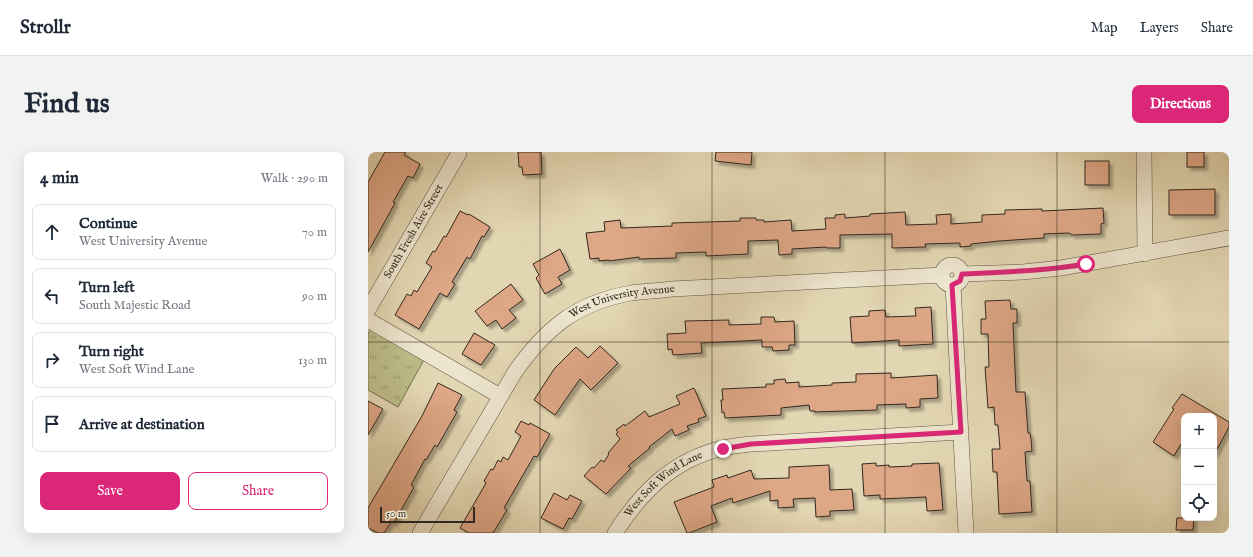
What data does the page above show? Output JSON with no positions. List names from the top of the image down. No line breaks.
{"streets":{"street":["South Fresh Aire Street","West University Avenue","West Soft Wind Lane"]},"scale_bar":"50 m","page":{"header":"Strollr","nav":["Map","Layers","Share"],"buttons":["Directions",["Save","Share"]],"title":"Find us","heading":["4 min","Walk · 290 m"],"list":[["Continue","West University Avenue","70 m"],["Turn left","South Majestic Road","90 m"],["Turn right","West Soft Wind Lane","130 m"],"Arrive at destination"],"map_buttons":["+","−"],"scale":"50 m"}}
